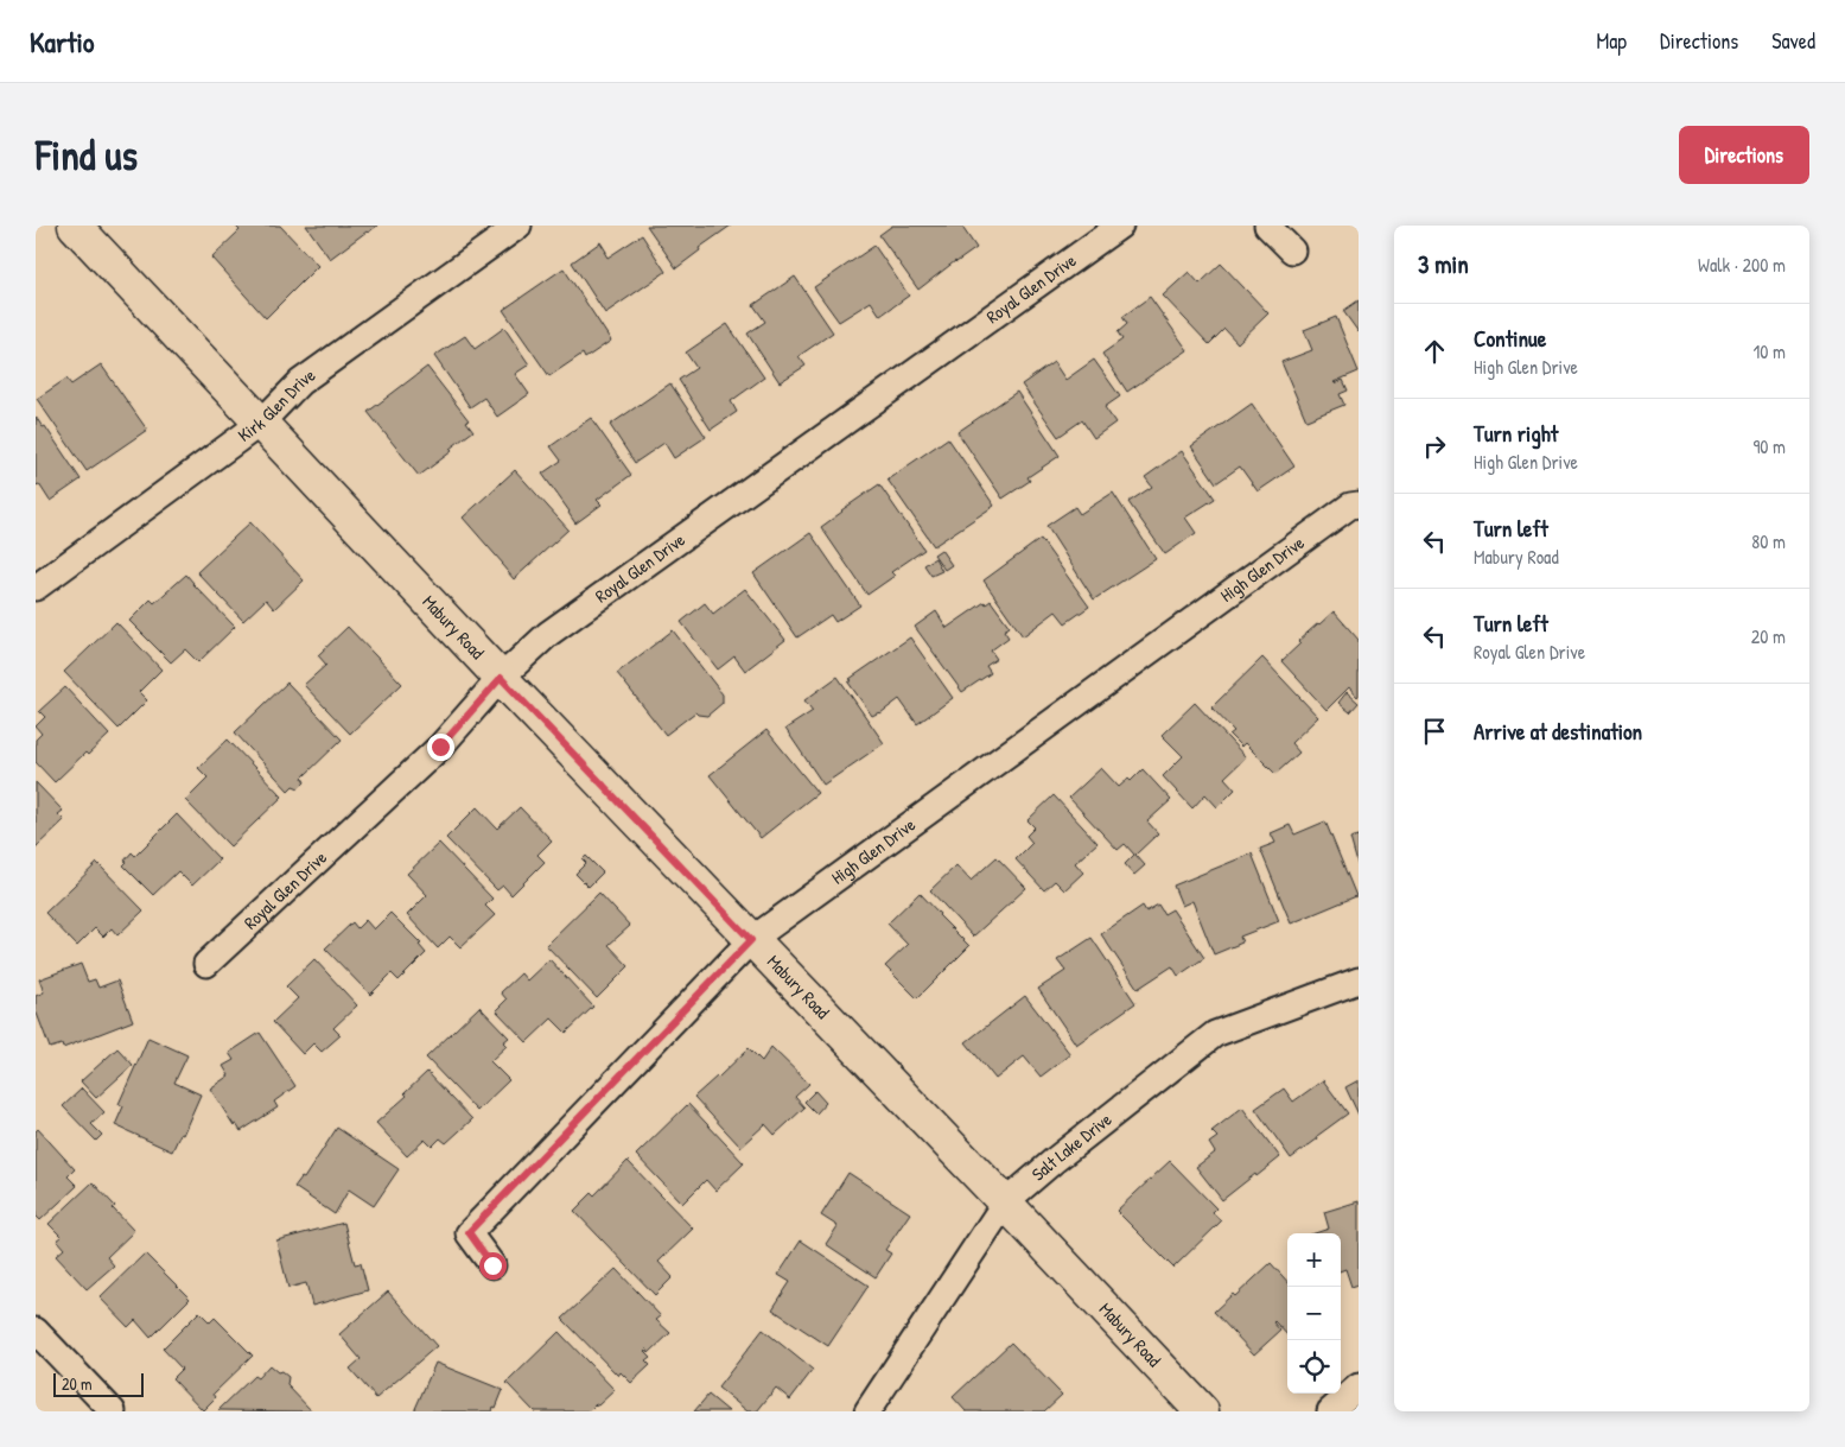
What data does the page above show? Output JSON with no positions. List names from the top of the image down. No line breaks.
{"streets":{"main road":["Mabury Road"],"street":["Royal Glen Drive","Kirk Glen Drive","High Glen Drive","Salt Lake Drive"]},"crossings":[["Royal Glen Drive","Mabury Road"],["Kirk Glen Drive","Mabury Road"],["High Glen Drive","Mabury Road"],["Mabury Road","Salt Lake Drive"]],"scale_bar":"20 m","page":{"header":"Kartio","nav":["Map","Directions","Saved"],"buttons":"Directions","title":"Find us","heading":["3 min","Walk · 200 m"],"list":[["Continue","High Glen Drive","10 m"],["Turn right","High Glen Drive","90 m"],["Turn left","Mabury Road","80 m"],["Turn left","Royal Glen Drive","20 m"],"Arrive at destination"],"map_buttons":["+","−"],"scale":"20 m"}}
